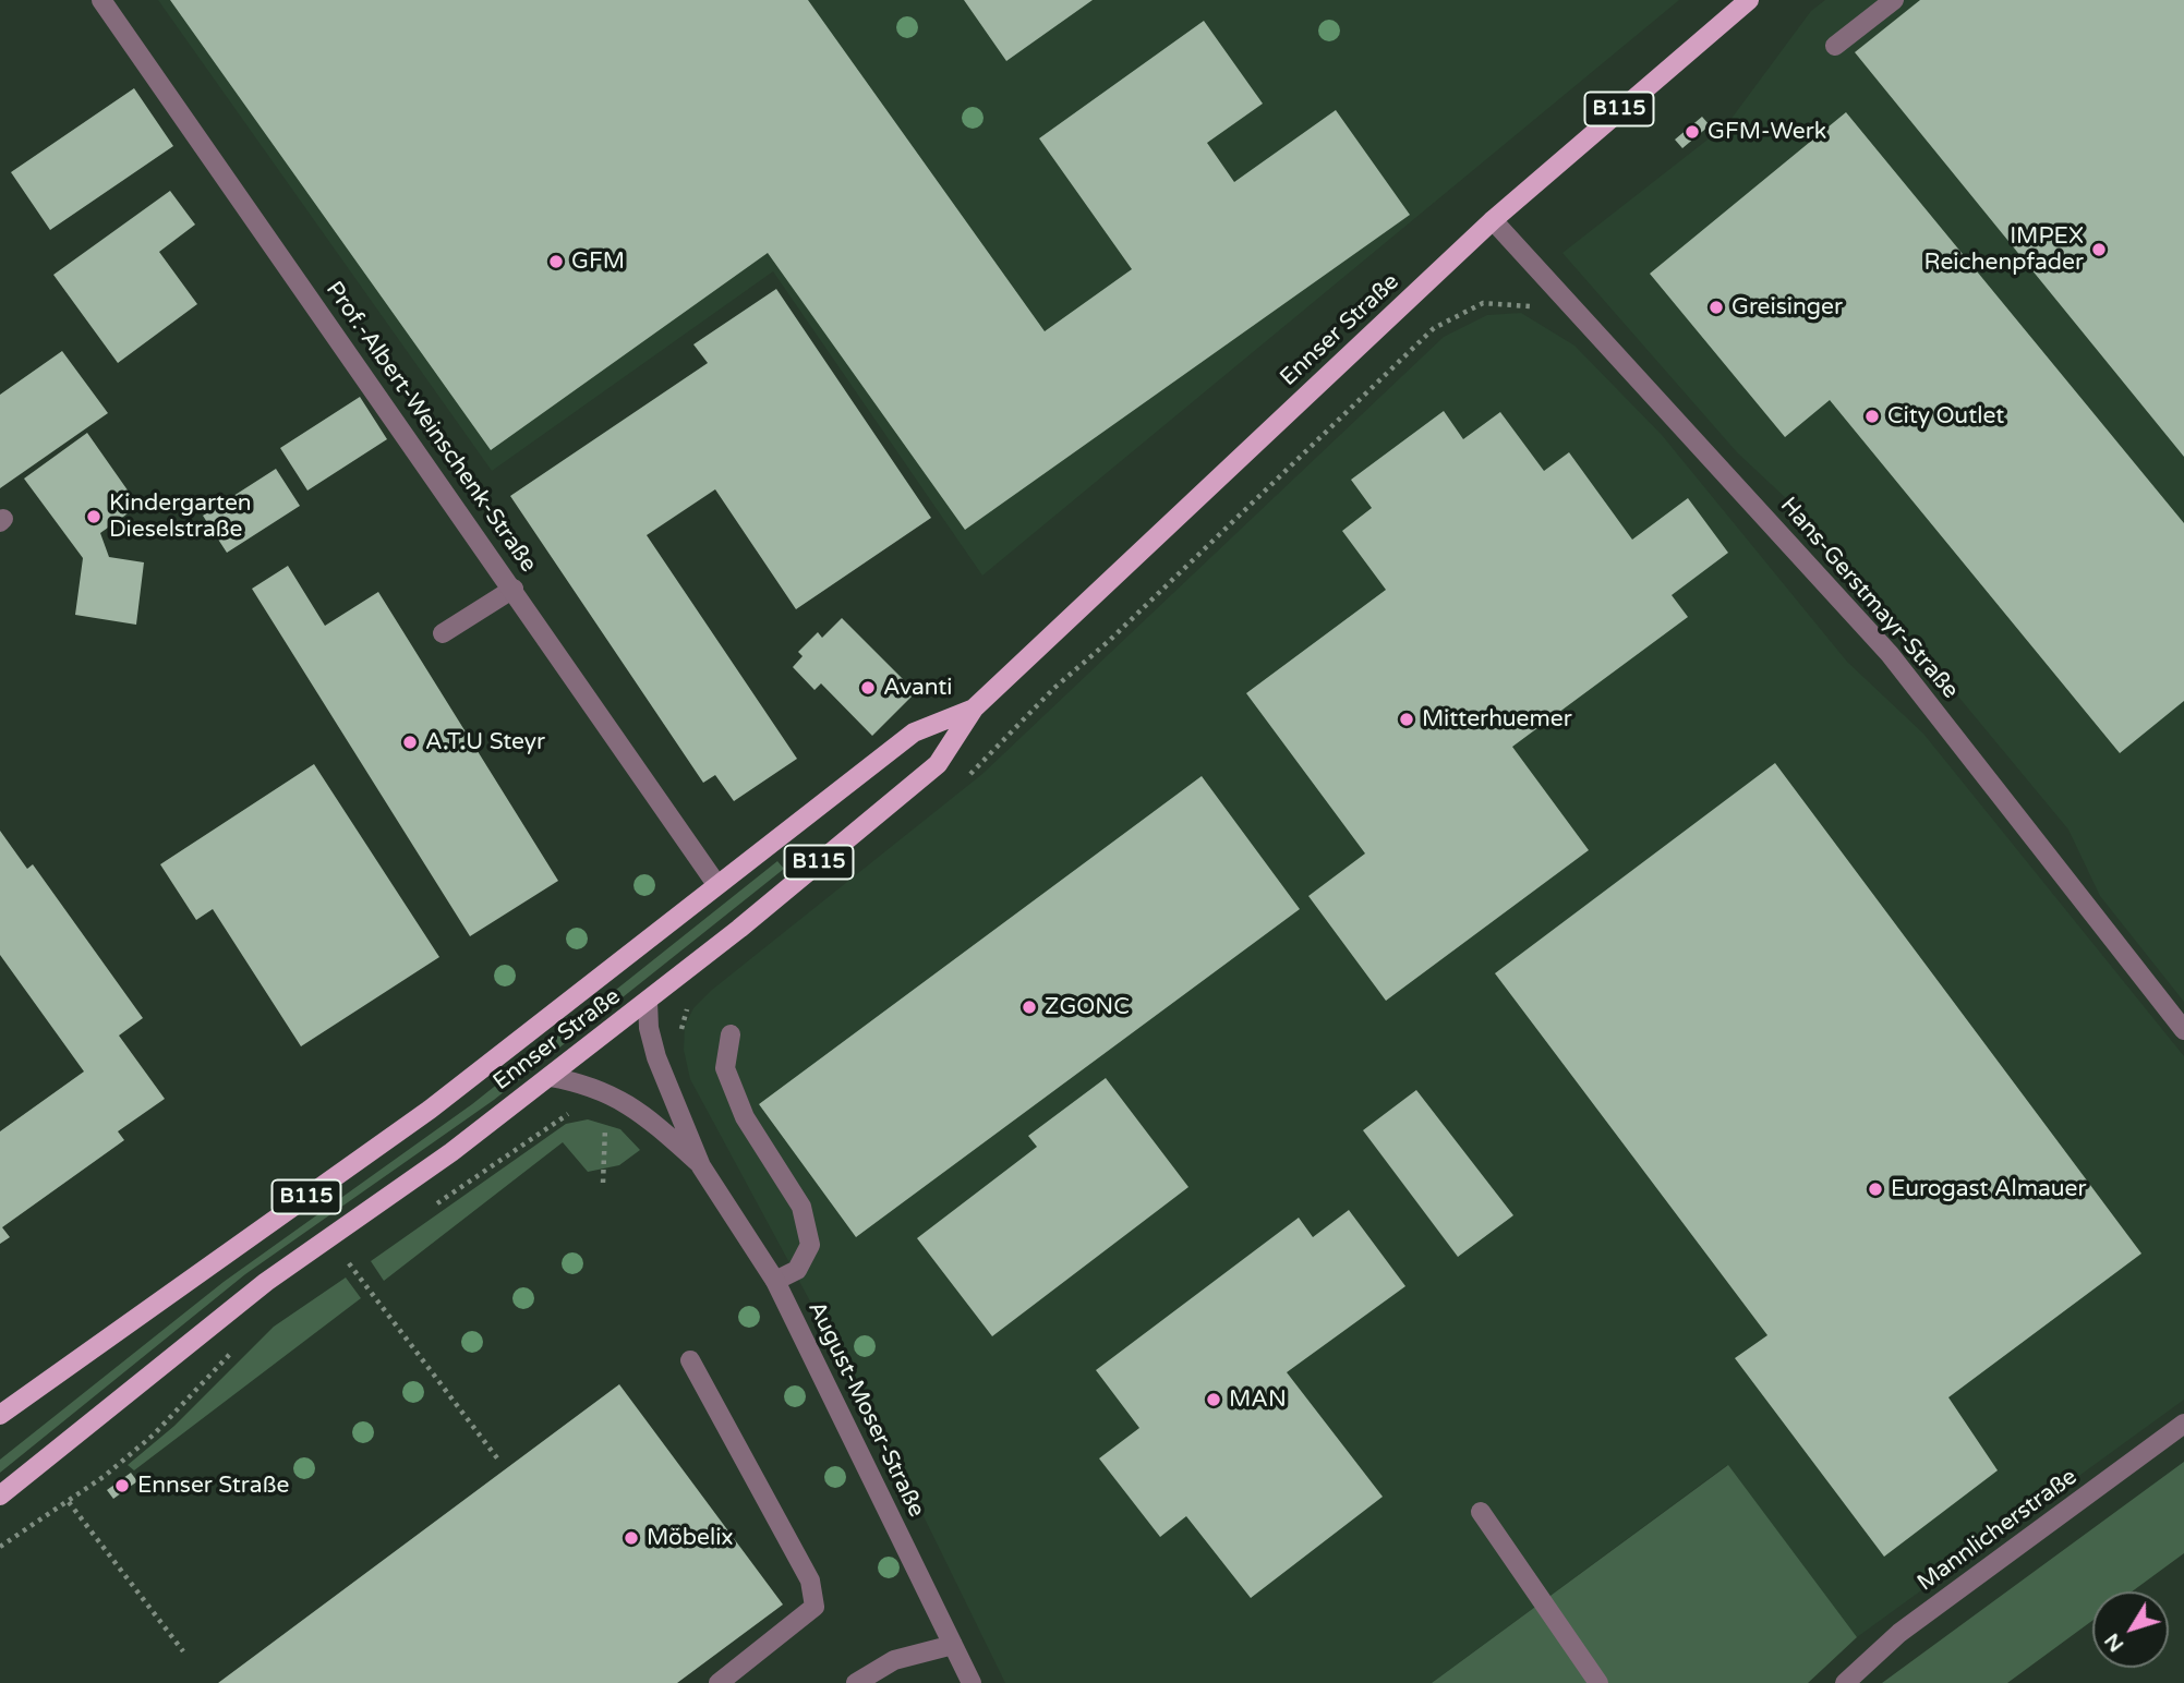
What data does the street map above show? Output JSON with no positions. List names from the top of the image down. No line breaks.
{"streets":{"main road":["B115","Ennser Straße"],"street":["Prof.-Albert-Weinschenk-Straße","Hans-Gerstmayr-Straße","August-Moser-Straße","Mannlicherstraße"]},"crossings":[["Ennser Straße","Prof.-Albert-Weinschenk-Straße"],["Ennser Straße","Hans-Gerstmayr-Straße"],["Ennser Straße","August-Moser-Straße"]],"places":["GFM-Werk","IMPEX Reichenpfader","GFM","Greisinger","City Outlet","Kindergarten Dieselstraße","Avanti","Mitterhuemer","A.T.U Steyr","ZGONC","Eurogast Almauer","MAN","Ennser Straße","Möbelix"],"north":"bottom left"}
